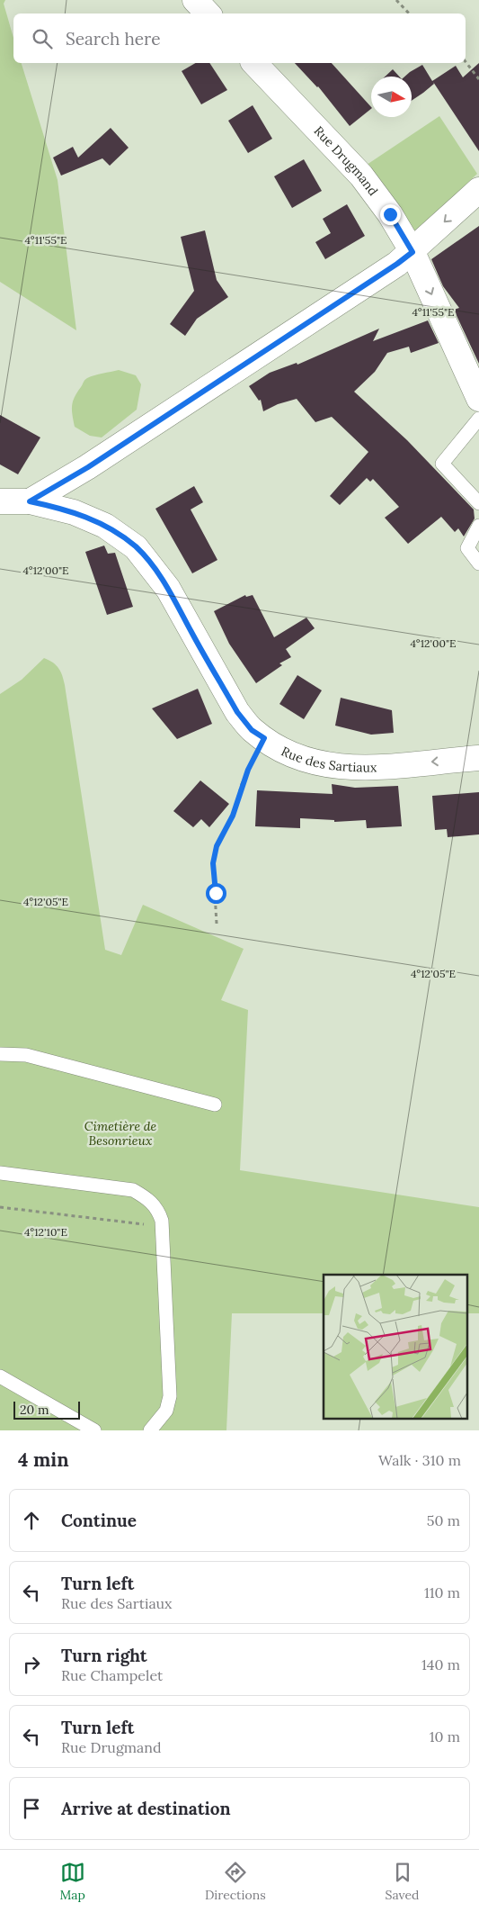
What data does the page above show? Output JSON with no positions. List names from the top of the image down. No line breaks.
{"streets":{"street":["Rue Drugmand","Rue des Sartiaux"]},"one_way":["Rue Drugmand","Rue des Sartiaux"],"parks":["Cimetière de Besonrieux"],"scale_bar":"20 m","north":"right","page":{"search":"Search here","scale":"20 m","heading":["4 min","Walk · 310 m"],"list":[["Continue","50 m"],["Turn left","Rue des Sartiaux","110 m"],["Turn right","Rue Champelet","140 m"],["Turn left","Rue Drugmand","10 m"],"Arrive at destination"],"nav":["Map","Directions","Saved"]},"coordinates":["4°11'55\"E","4°12'00\"E","4°12'05\"E","4°12'10\"E"]}
